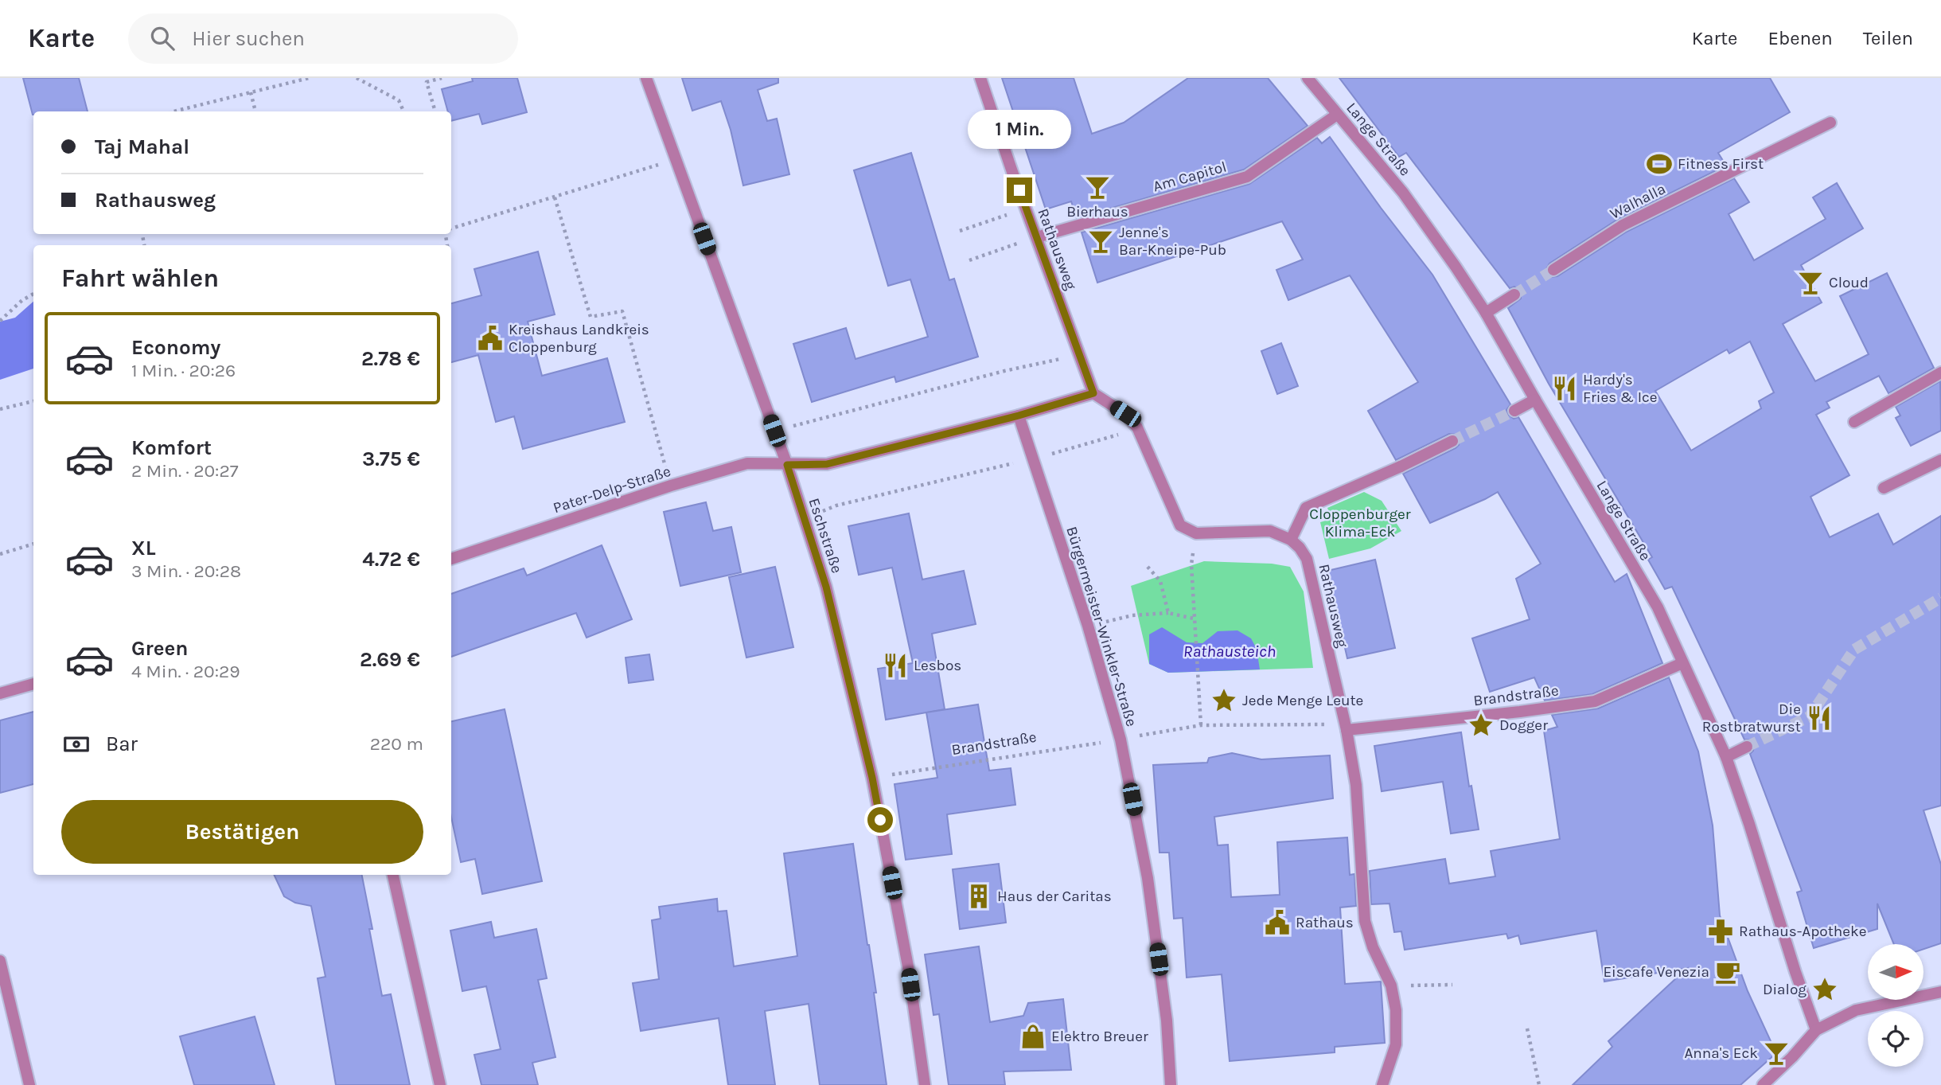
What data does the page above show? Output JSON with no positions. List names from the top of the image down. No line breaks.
{"streets":{"street":["Lange Straße","Am Capitol","Walhalla","Rathausweg","Pater-Delp-Straße","Eschstraße","Bürgermeister-Winkler-Straße","Brandstraße"]},"crossings":[["Lange Straße","Am Capitol"],["Lange Straße","Brandstraße"],["Am Capitol","Rathausweg"],["Rathausweg","Brandstraße"],["Pater-Delp-Straße","Eschstraße"],["Eschstraße","Brandstraße"],["Bürgermeister-Winkler-Straße","Brandstraße"]],"water":["Rathausteich"],"parks":["Cloppenburger Klima-Eck"],"places":{"sports":["Fitness First"],"bar":["Bierhaus","Jenne's Bar-Kneipe-Pub","Cloud","Anna's Eck"],"public building":["Kreishaus Landkreis Cloppenburg","Rathaus"],"restaurant":["Hardy's Fries & Ice","Lesbos","Die Rostbratwurst"],"place":["Jede Menge Leute","Dogger","Dialog"],"building":["Haus der Caritas"],"pharmacy":["Rathaus-Apotheke"],"cafe":["Eiscafe Venezia"],"shop":["Elektro Breuer"]},"north":"right","page":{"header":"Karte","search":"Hier suchen","nav":["Karte","Ebenen","Teilen"],"bubble":"1 Min.","banner":["Taj Mahal","Rathausweg"],"heading":"Fahrt wählen","list":[{"name":"Economy","note":"1 Min. · 20:26","value":"2.78 €"},{"name":"Komfort","note":"2 Min. · 20:27","value":"3.75 €"},{"name":"XL","note":"3 Min. · 20:28","value":"4.72 €"},{"name":"Green","note":"4 Min. · 20:29","value":"2.69 €"}],"pay":["Bar","220 m"],"buttons":"Bestätigen"}}
